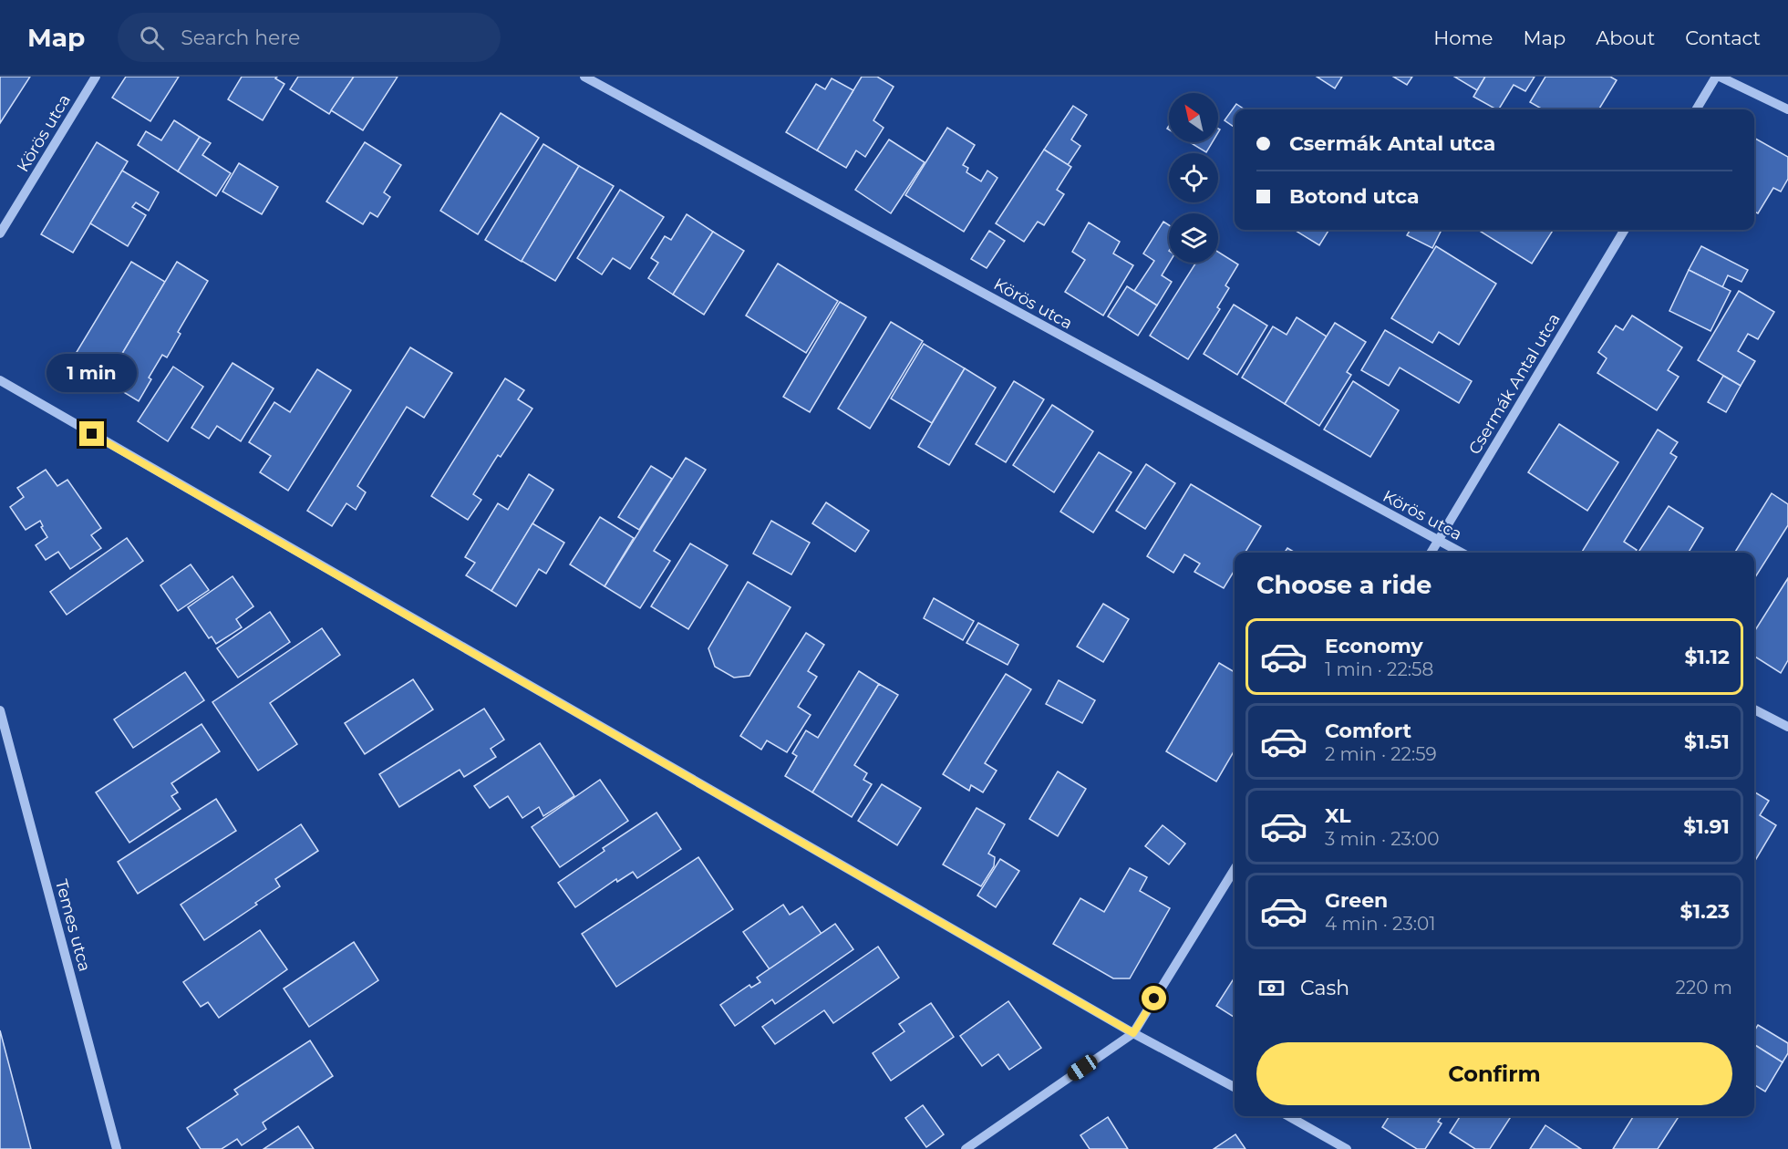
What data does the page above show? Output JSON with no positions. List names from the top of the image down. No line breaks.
{"streets":{"street":["Körös utca","Csermák Antal utca","Temes utca"]},"crossings":[["Körös utca","Csermák Antal utca"]],"north":"top left","page":{"header":"Map","search":"Search here","nav":["Home","Map","About","Contact"],"banner":["Csermák Antal utca","Botond utca"],"bubble":"1 min","heading":"Choose a ride","list":[{"name":"Economy","note":"1 min · 22:58","value":"$1.12"},{"name":"Comfort","note":"2 min · 22:59","value":"$1.51"},{"name":"XL","note":"3 min · 23:00","value":"$1.91"},{"name":"Green","note":"4 min · 23:01","value":"$1.23"}],"pay":["Cash","220 m"],"buttons":"Confirm"}}
